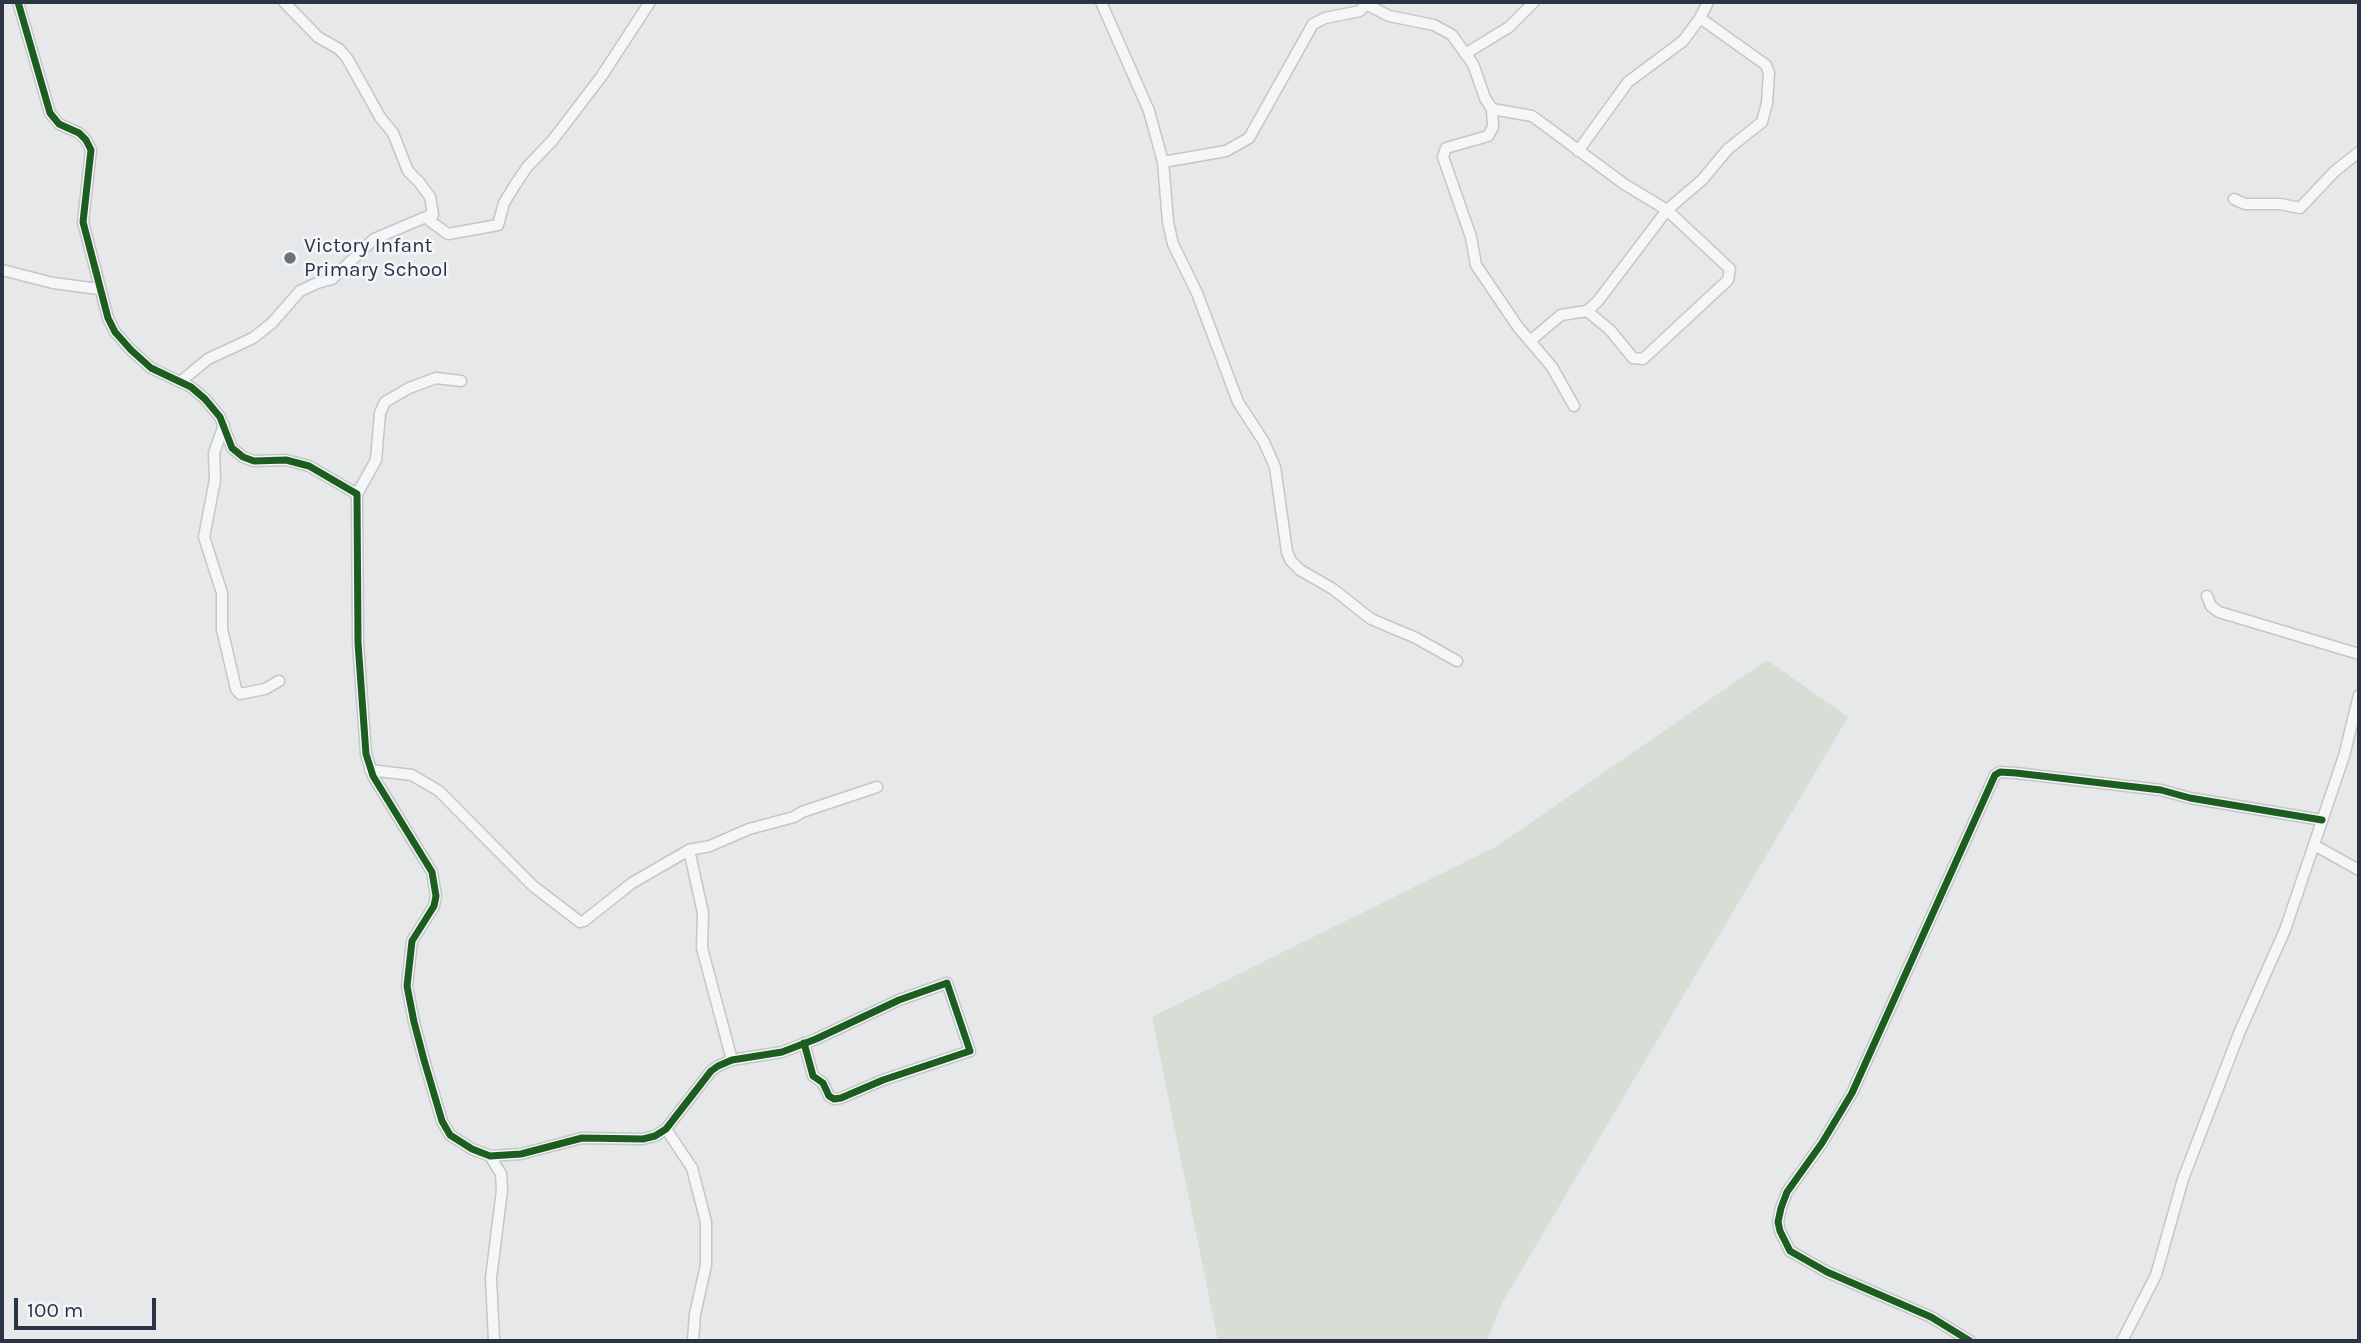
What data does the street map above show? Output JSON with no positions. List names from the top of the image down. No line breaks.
{"places":["Victory Infant Primary School"],"scale_bar":"100 m"}
